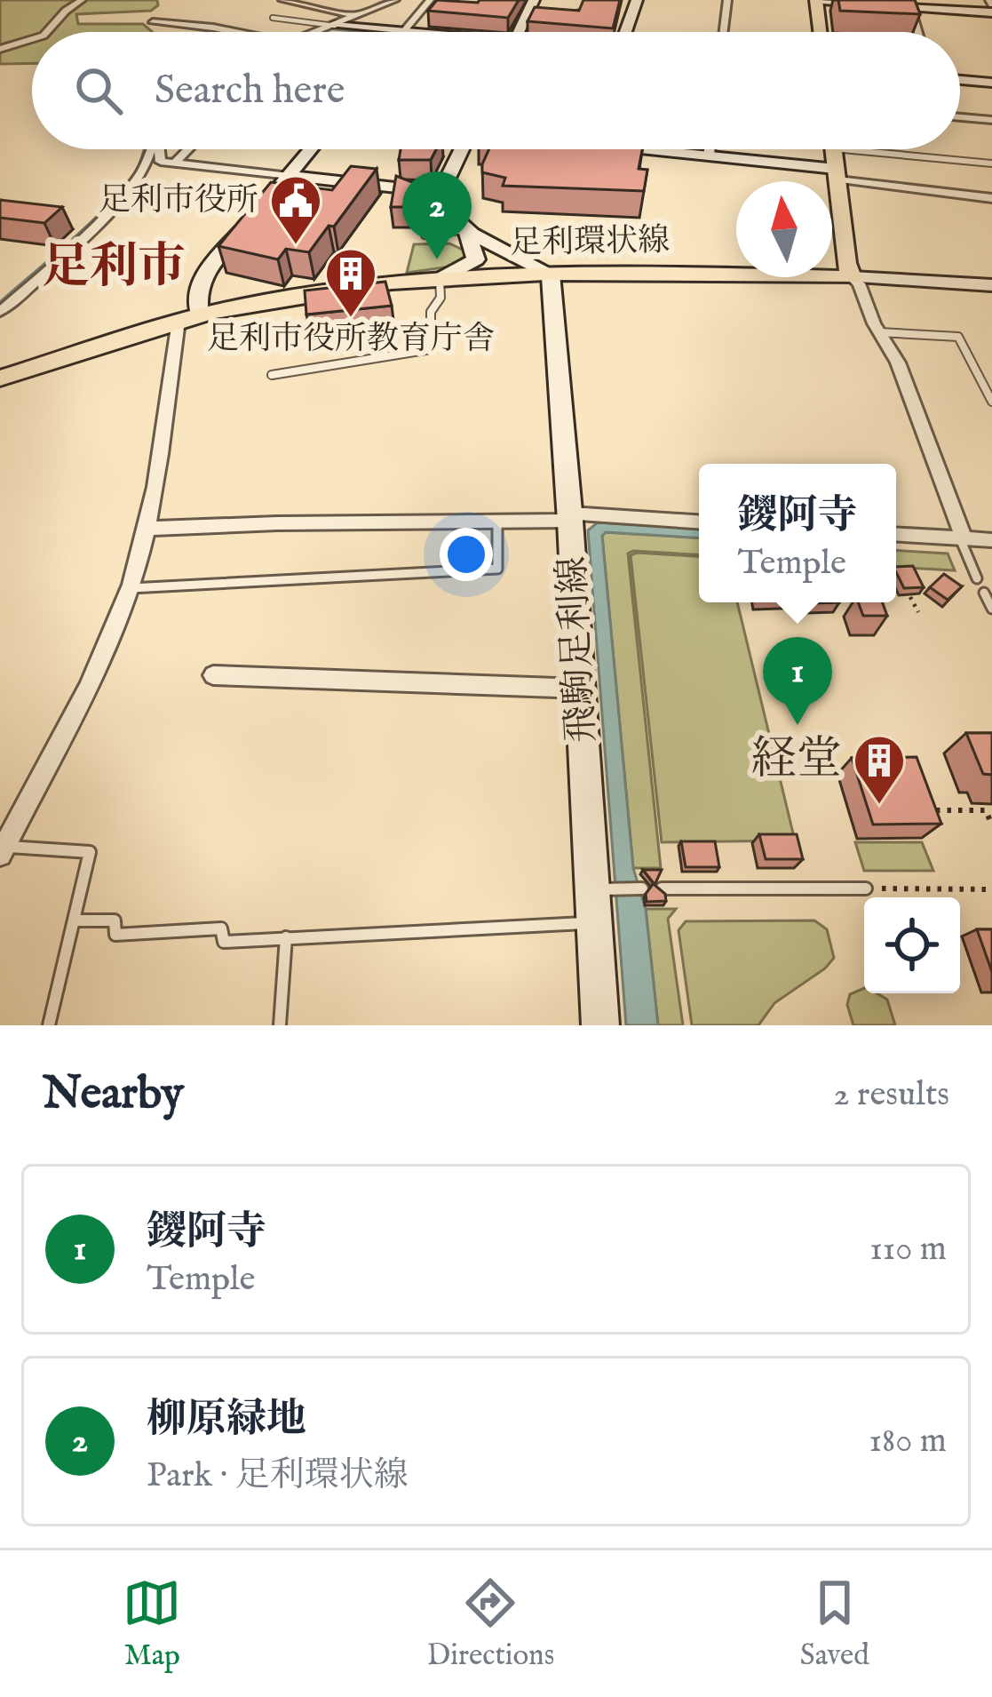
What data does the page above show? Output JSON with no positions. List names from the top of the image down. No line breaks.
{"streets":{"main road":["足利環状線"],"street":["飛駒足利線"]},"crossings":[["足利環状線","飛駒足利線"]],"districts":["足利市"],"places":{"public building":["足利市役所"],"building":["足利市役所教育庁舎","経堂"]},"north":"top","page":{"search":"Search here","pins":["2","1"],"popup":["鑁阿寺","Temple"],"heading":["Nearby","2 results"],"list":[{"mark":"1","name":"鑁阿寺","note":"Temple","value":"110 m"},{"mark":"2","name":"柳原緑地","note":"Park · 足利環状線","value":"180 m"}],"nav":["Map","Directions","Saved"]}}
